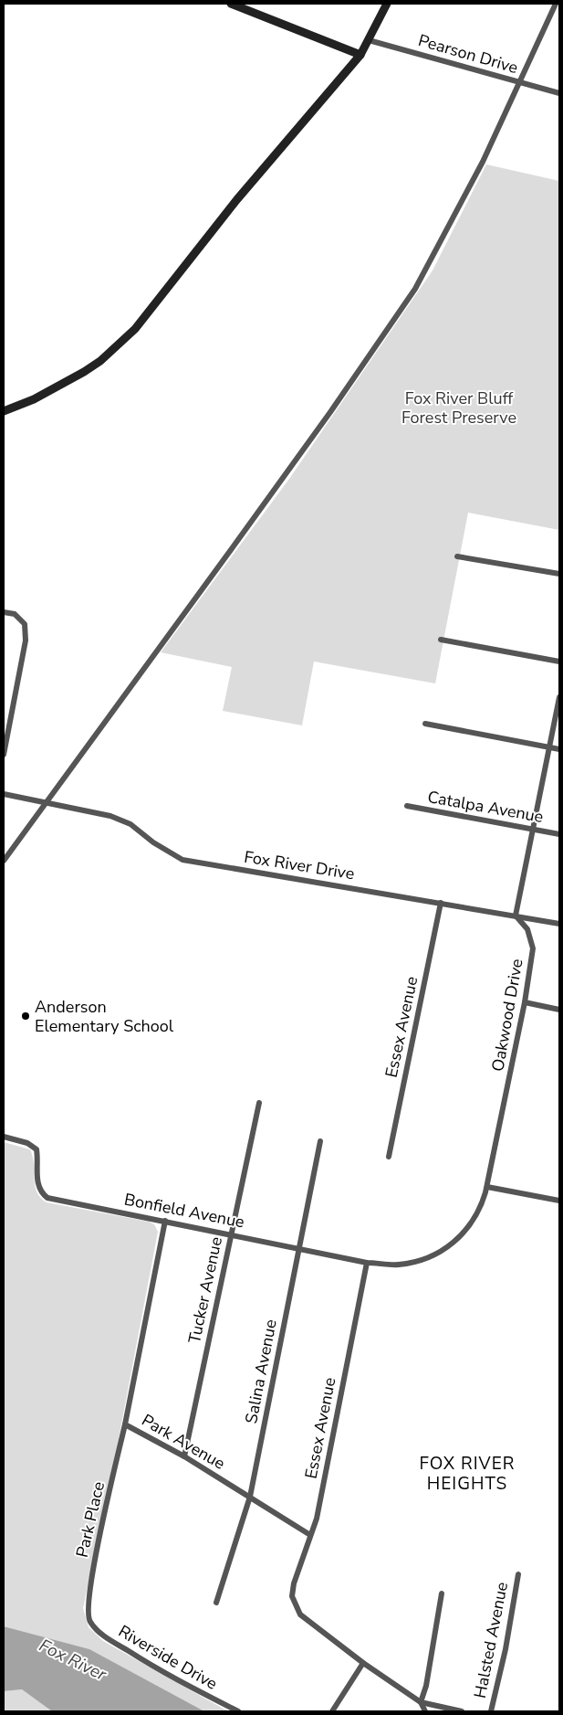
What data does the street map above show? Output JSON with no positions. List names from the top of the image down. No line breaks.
{"streets":{"street":["Pearson Drive","Catalpa Avenue","Fox River Drive","Oakwood Drive","Essex Avenue","Bonfield Avenue","Tucker Avenue","Salina Avenue","Park Avenue","Park Place","Halsted Avenue","Riverside Drive"]},"crossings":[["Fox River Drive","Oakwood Drive"],["Fox River Drive","Essex Avenue"],["Oakwood Drive","Essex Avenue"],["Oakwood Drive","Bonfield Avenue"],["Essex Avenue","Bonfield Avenue"],["Essex Avenue","Park Avenue"],["Bonfield Avenue","Tucker Avenue"],["Bonfield Avenue","Salina Avenue"],["Bonfield Avenue","Park Avenue"],["Tucker Avenue","Park Avenue"],["Salina Avenue","Park Avenue"],["Park Avenue","Park Place"],["Park Place","Riverside Drive"]],"districts":["FOX RIVER HEIGHTS"],"water":["Fox River"],"parks":["Fox River Bluff Forest Preserve"],"places":["Anderson Elementary School"]}
